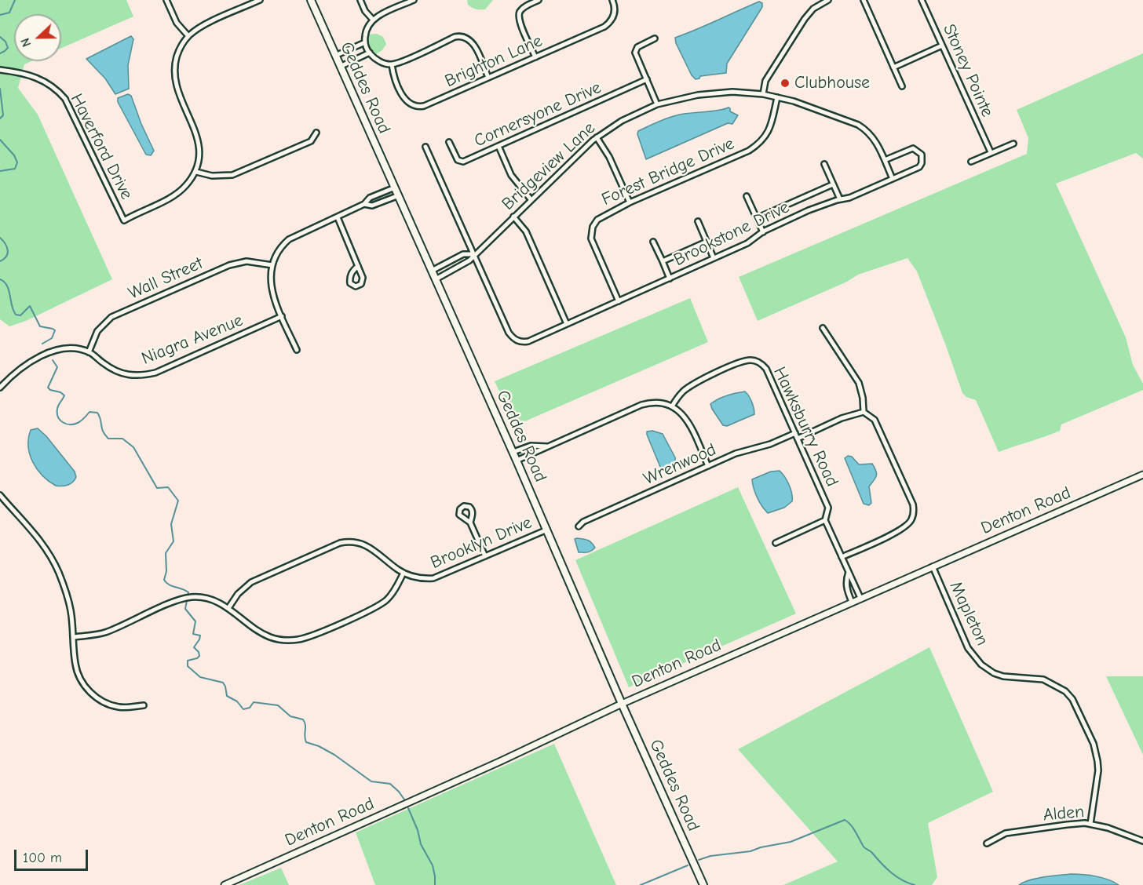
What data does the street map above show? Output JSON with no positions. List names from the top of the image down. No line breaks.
{"streets":{"main road":["Geddes Road"],"street":["Brighton Lane","Stoney Pointe","Cornersyone Drive","Haverford Drive","Bridgeview Lane","Forest Bridge Drive","Brookstone Drive","Wall Street","Niagra Avenue","Hawksburry Road","Wrenwood","Denton Road","Brooklyn Drive","Mapleton","Alden"]},"crossings":[["Geddes Road","Bridgeview Lane"],["Geddes Road","Denton Road"],["Geddes Road","Brooklyn Drive"],["Bridgeview Lane","Forest Bridge Drive"],["Bridgeview Lane","Brookstone Drive"],["Forest Bridge Drive","Brookstone Drive"],["Wall Street","Niagra Avenue"],["Hawksburry Road","Wrenwood"],["Hawksburry Road","Denton Road"],["Denton Road","Mapleton"],["Mapleton","Alden"]],"places":["Clubhouse"],"scale_bar":"100 m","north":"left"}
